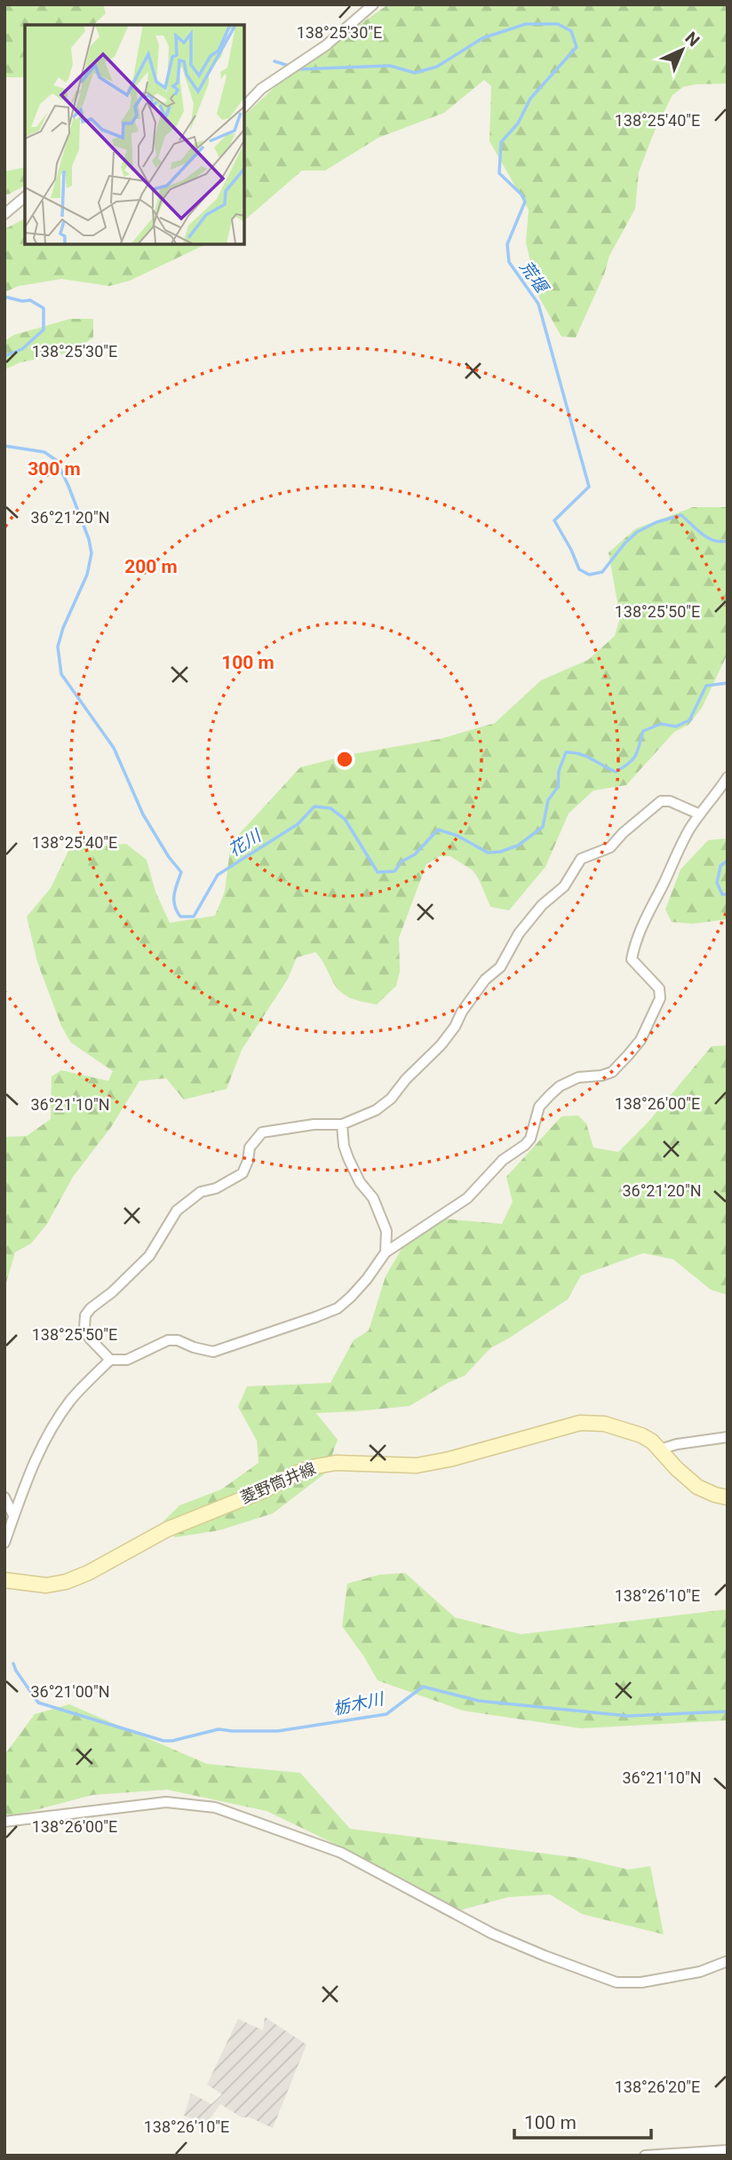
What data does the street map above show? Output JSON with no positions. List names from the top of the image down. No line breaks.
{"streets":{"main road":["菱野筒井線"]},"water":["荒堰","花川","栃木川"],"scale_bar":"100 m","north":"top right","coordinates":["138°25'30\"E","138°25'40\"E","36°21'20\"N","138°25'50\"E","138°26'00\"E","36°21'10\"N","138°26'10\"E","36°21'00\"N","138°26'20\"E"],"rings":["300 m","200 m","100 m"]}
